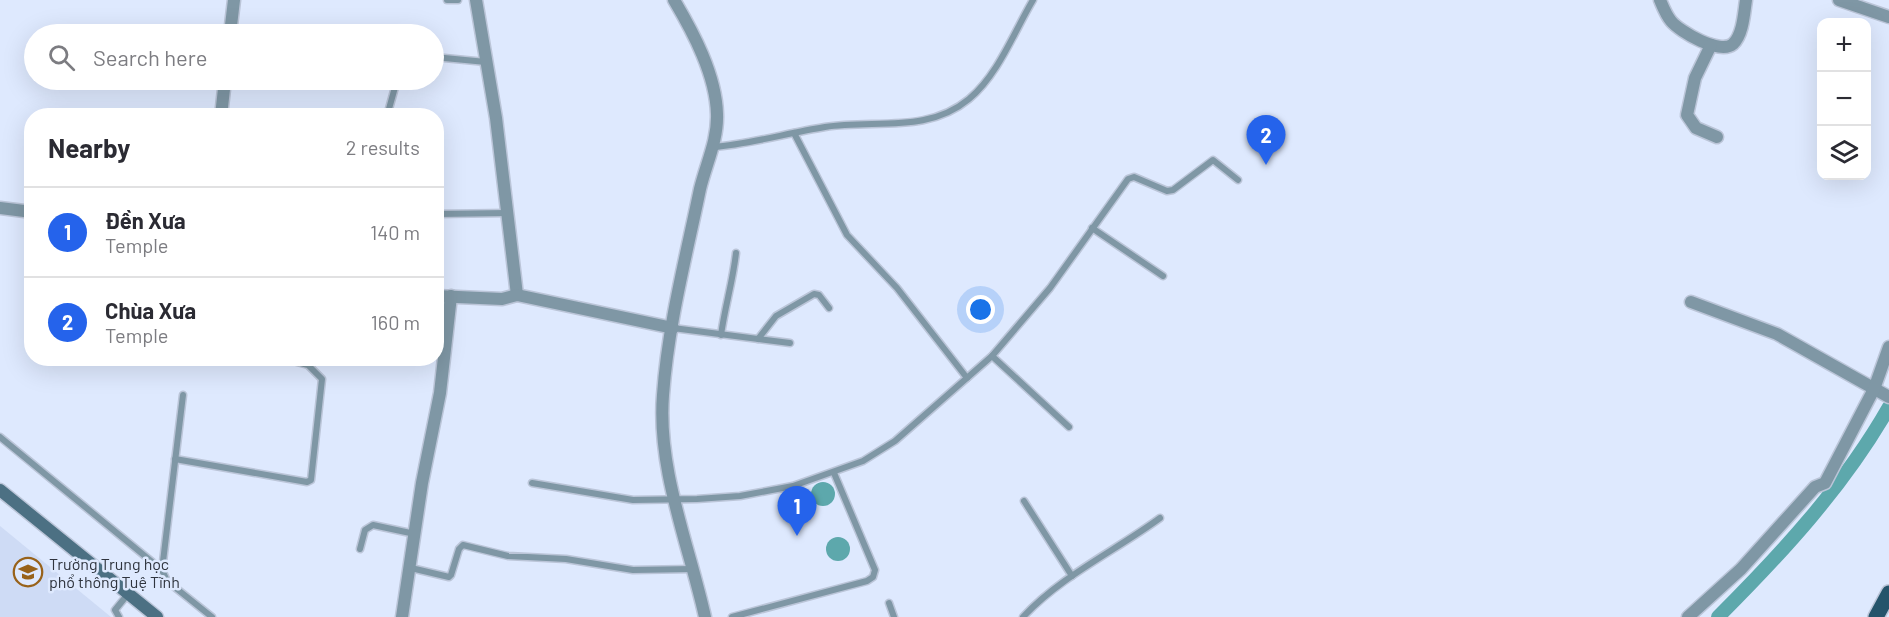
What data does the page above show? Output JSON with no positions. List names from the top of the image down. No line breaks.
{"places":{"school or university":["Trường Trung học phổ thông Tuệ Tĩnh"]},"page":{"map_buttons":["+","−"],"search":"Search here","heading":["Nearby","2 results"],"pins":["2","1"],"list":[{"mark":"1","name":"Đền Xưa","note":"Temple","value":"140 m"},{"mark":"2","name":"Chùa Xưa","note":"Temple","value":"160 m"}]}}
